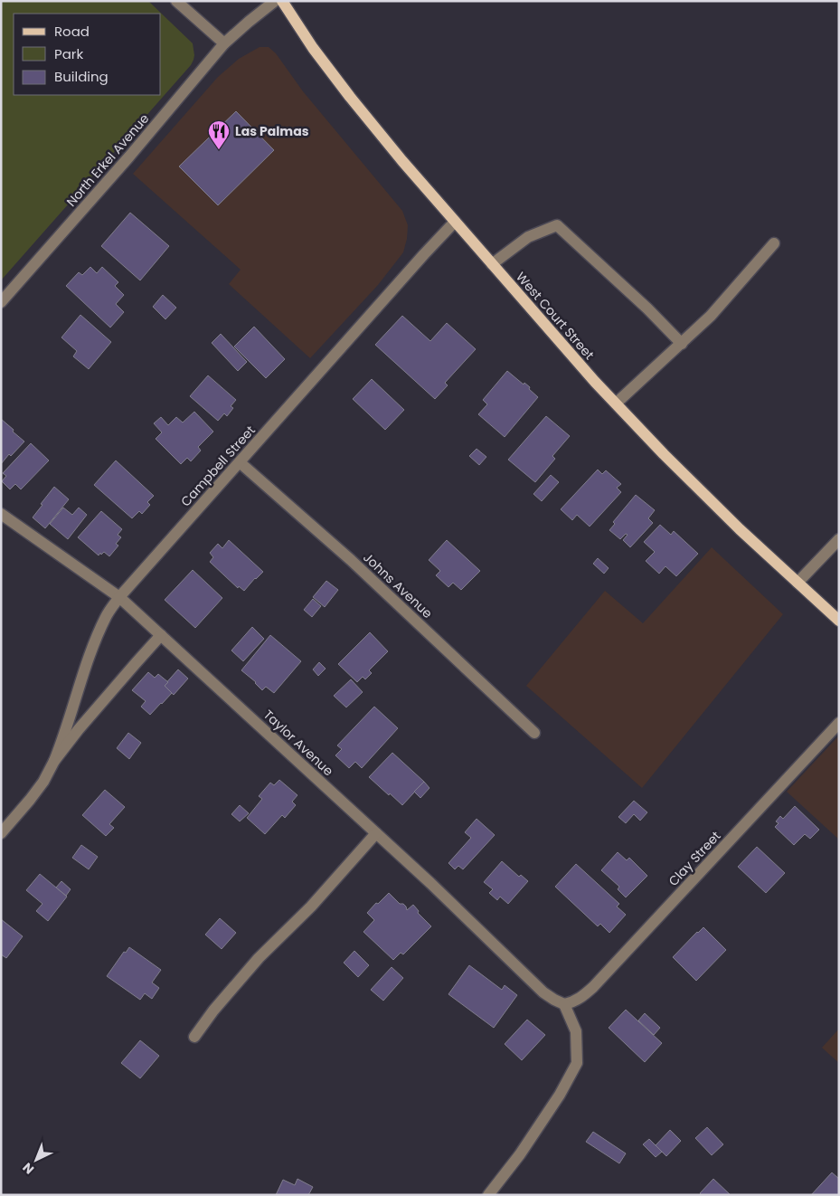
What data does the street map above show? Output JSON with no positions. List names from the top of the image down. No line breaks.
{"streets":{"main road":["West Court Street"],"street":["North Erkel Avenue","Campbell Street","Johns Avenue","Taylor Avenue","Clay Street"]},"crossings":[["West Court Street","Campbell Street"],["Campbell Street","Johns Avenue"],["Campbell Street","Taylor Avenue"],["Taylor Avenue","Clay Street"]],"places":{"restaurant":["Las Palmas"]},"legend":["Road","Park","Building"],"north":"bottom left"}
